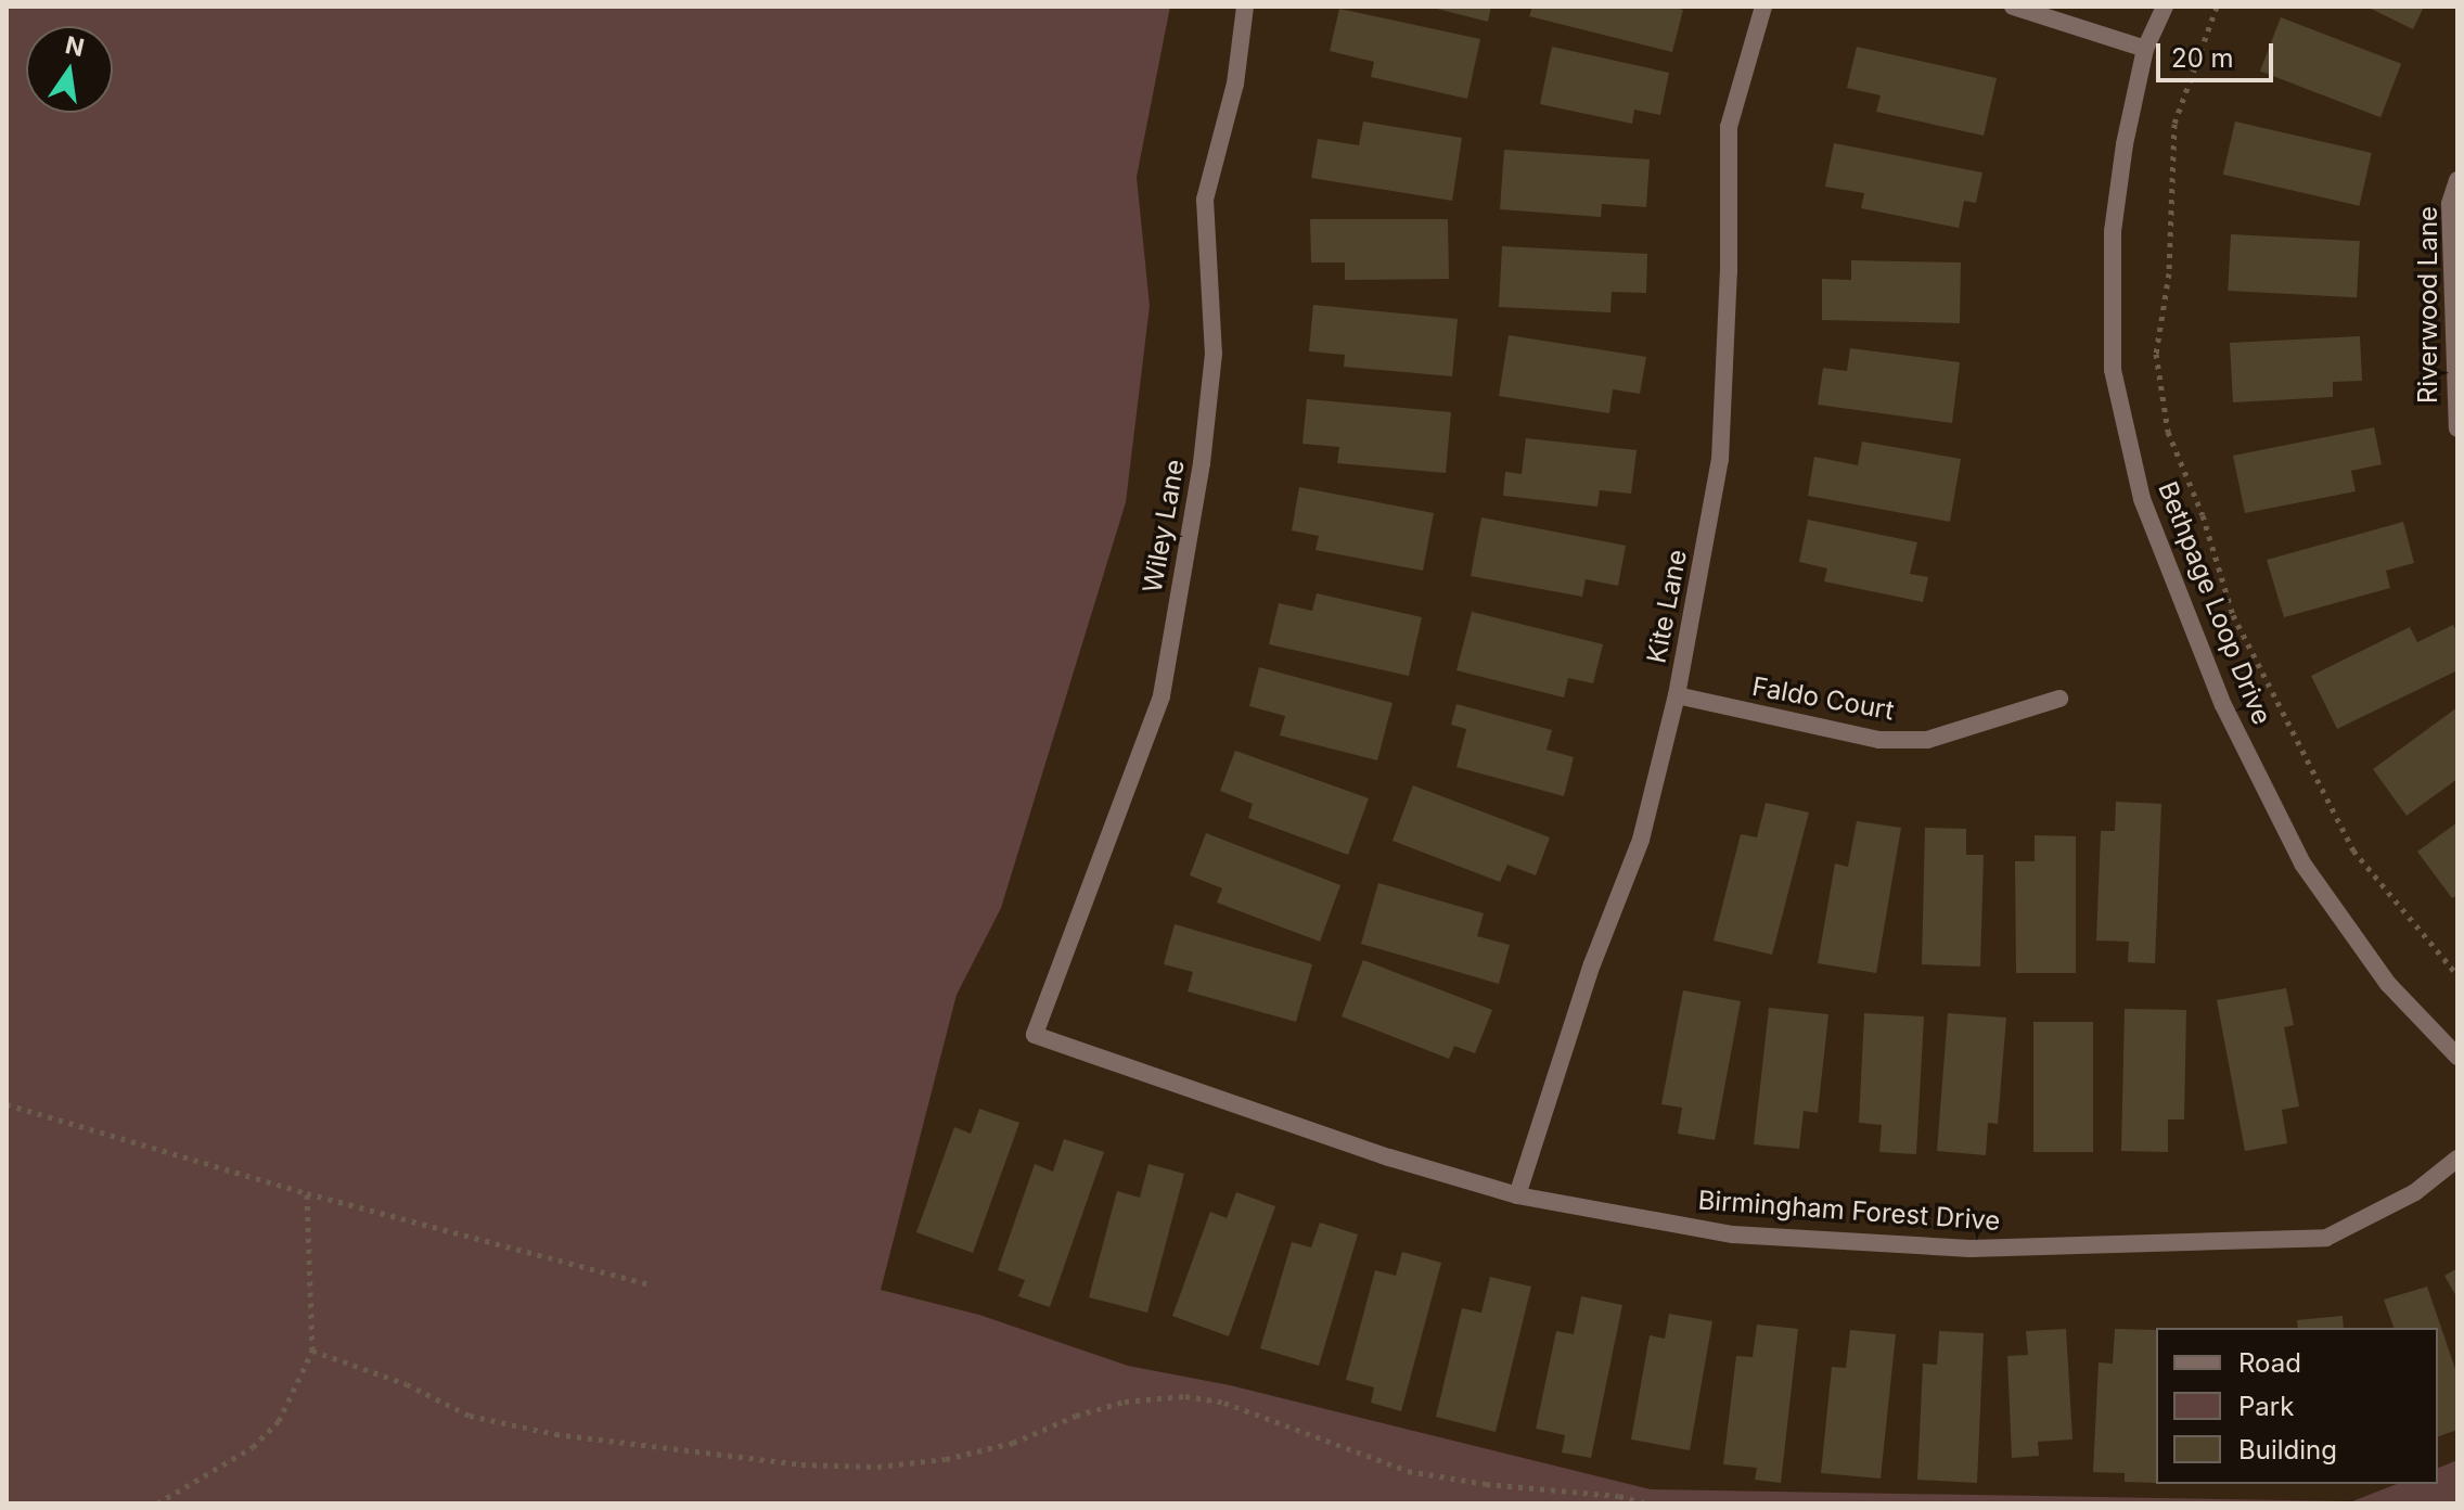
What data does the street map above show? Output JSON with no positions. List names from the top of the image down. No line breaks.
{"streets":{"street":["Riverwood Lane","Wiley Lane","Bethpage Loop Drive","Kite Lane","Faldo Court","Birmingham Forest Drive"]},"crossings":[["Wiley Lane","Birmingham Forest Drive"],["Kite Lane","Faldo Court"],["Kite Lane","Birmingham Forest Drive"]],"legend":["Road","Park","Building"],"scale_bar":"20 m","north":"top"}
